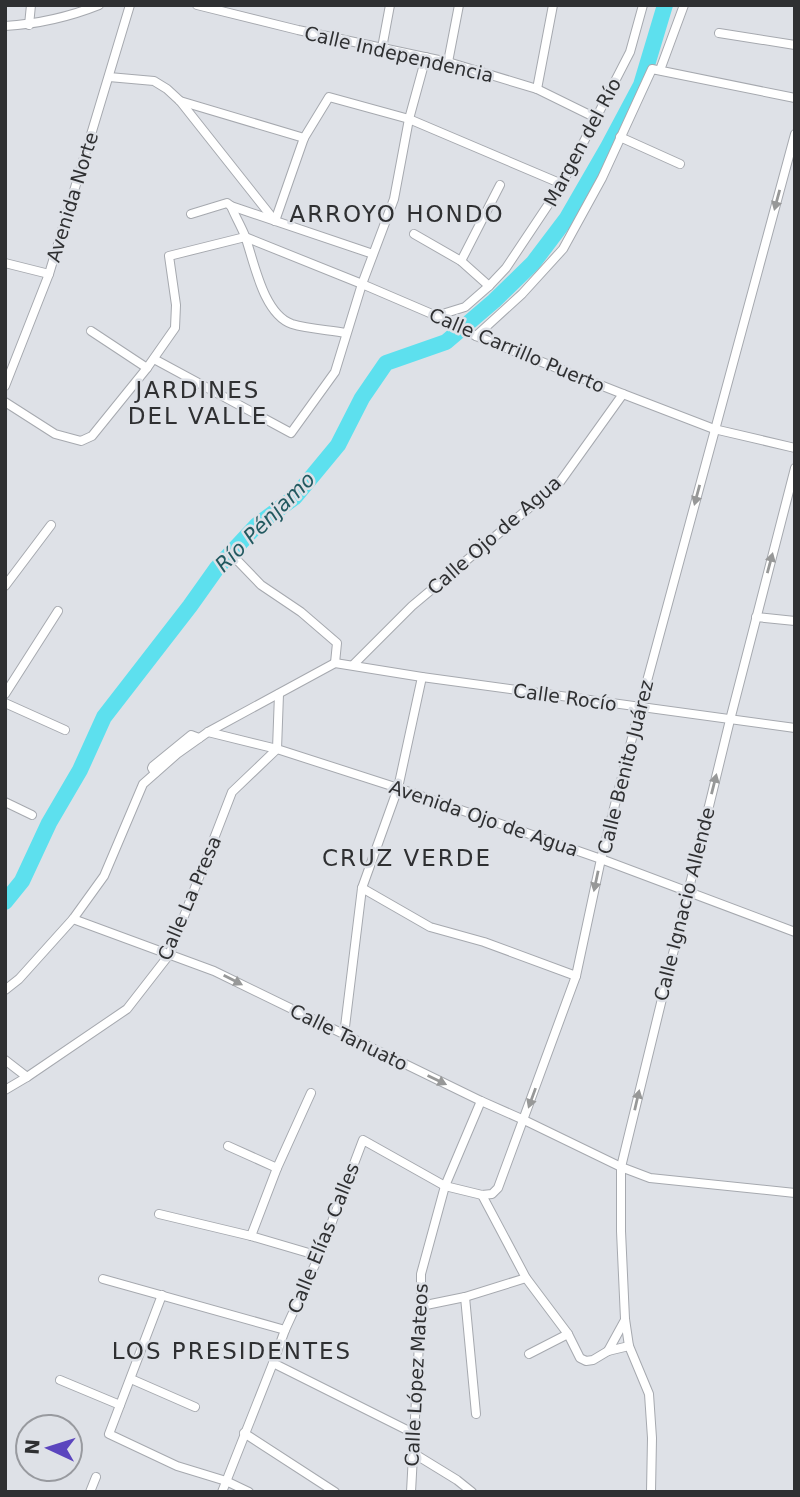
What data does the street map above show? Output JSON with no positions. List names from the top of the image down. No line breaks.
{"streets":{"street":["Calle Independencia","Margen del Río","Avenida Norte","Calle Carrillo Puerto","Calle Ojo de Agua","Calle Rocío","Calle Benito Juárez","Avenida Ojo de Agua","Calle La Presa","Calle Ignacio Allende","Calle Tanuato","Calle Elías Calles","Calle López Mateos"]},"crossings":[["Calle Independencia","Margen del Río"],["Margen del Río","Calle Carrillo Puerto"],["Calle Carrillo Puerto","Calle Ojo de Agua"],["Calle Carrillo Puerto","Calle Benito Juárez"],["Calle Ojo de Agua","Calle Rocío"],["Calle Rocío","Calle Benito Juárez"],["Calle Rocío","Calle Ignacio Allende"],["Calle Benito Juárez","Avenida Ojo de Agua"],["Calle Benito Juárez","Calle Tanuato"],["Avenida Ojo de Agua","Calle La Presa"],["Avenida Ojo de Agua","Calle Ignacio Allende"],["Calle La Presa","Calle Tanuato"],["Calle Ignacio Allende","Calle Tanuato"],["Calle Tanuato","Calle López Mateos"],["Calle Elías Calles","Calle López Mateos"]],"one_way":["Calle Benito Juárez","Calle Ignacio Allende","Calle Tanuato"],"districts":["ARROYO HONDO","JARDINES DEL VALLE","CRUZ VERDE","LOS PRESIDENTES"],"water":["Río Pénjamo"],"north":"left"}
